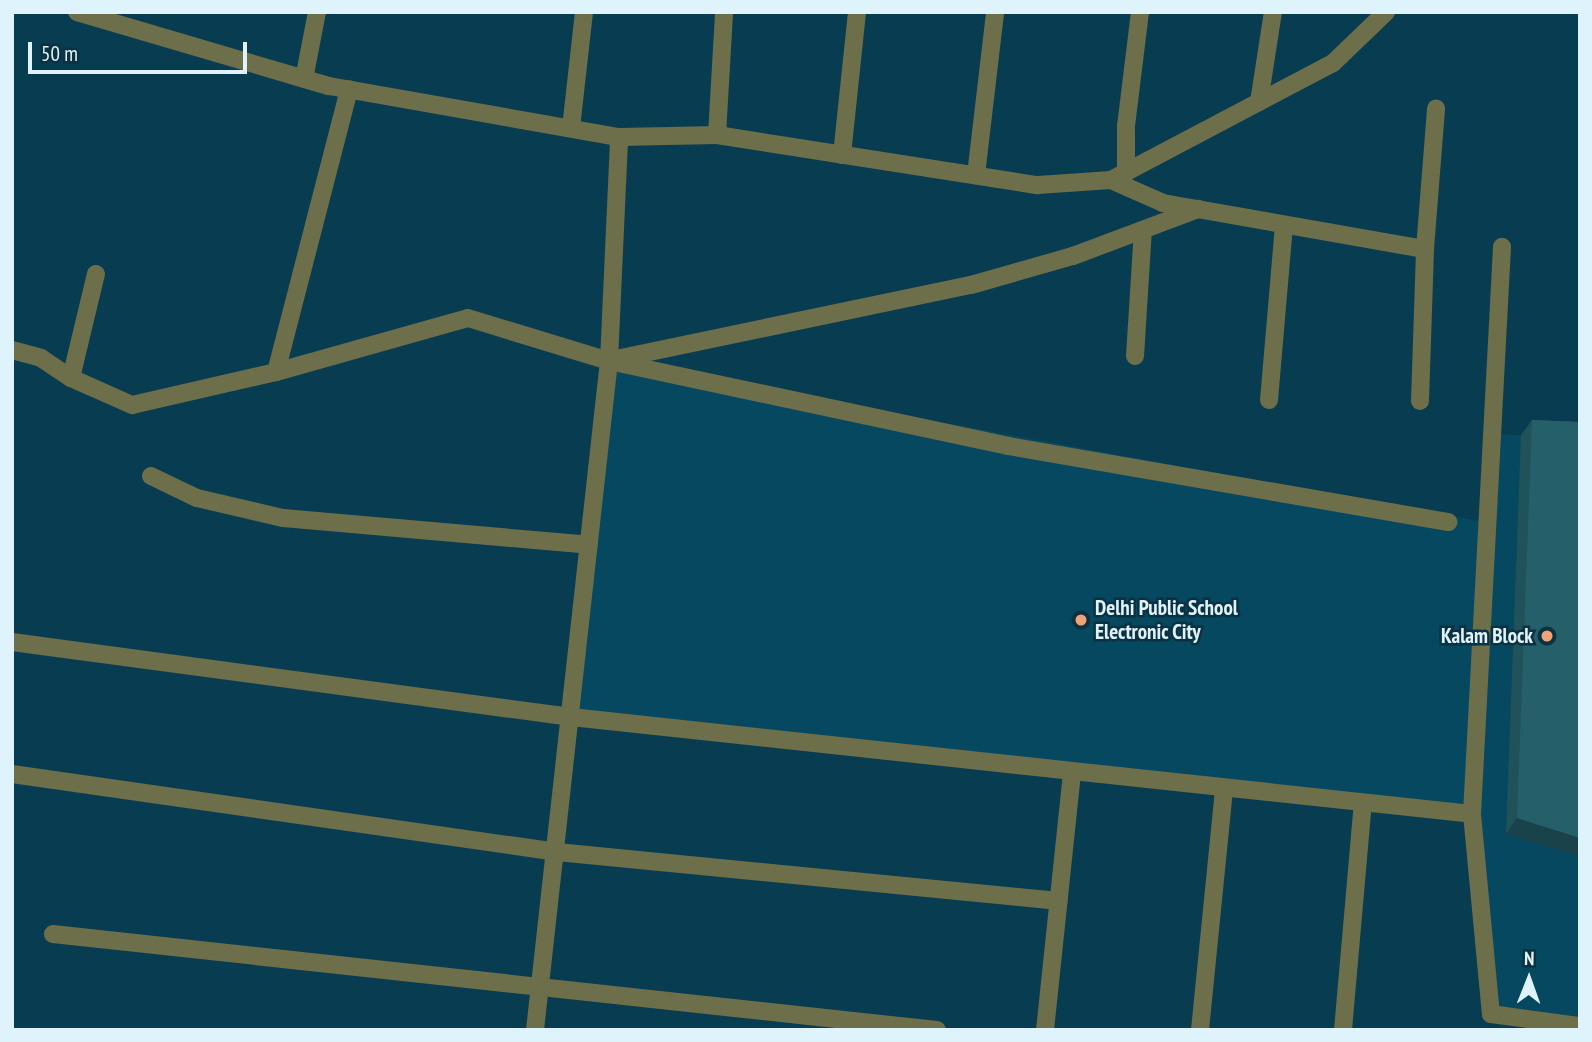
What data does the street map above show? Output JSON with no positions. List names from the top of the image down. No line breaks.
{"places":["Delhi Public School Electronic City","Kalam Block"],"scale_bar":"50 m","north":"top"}
